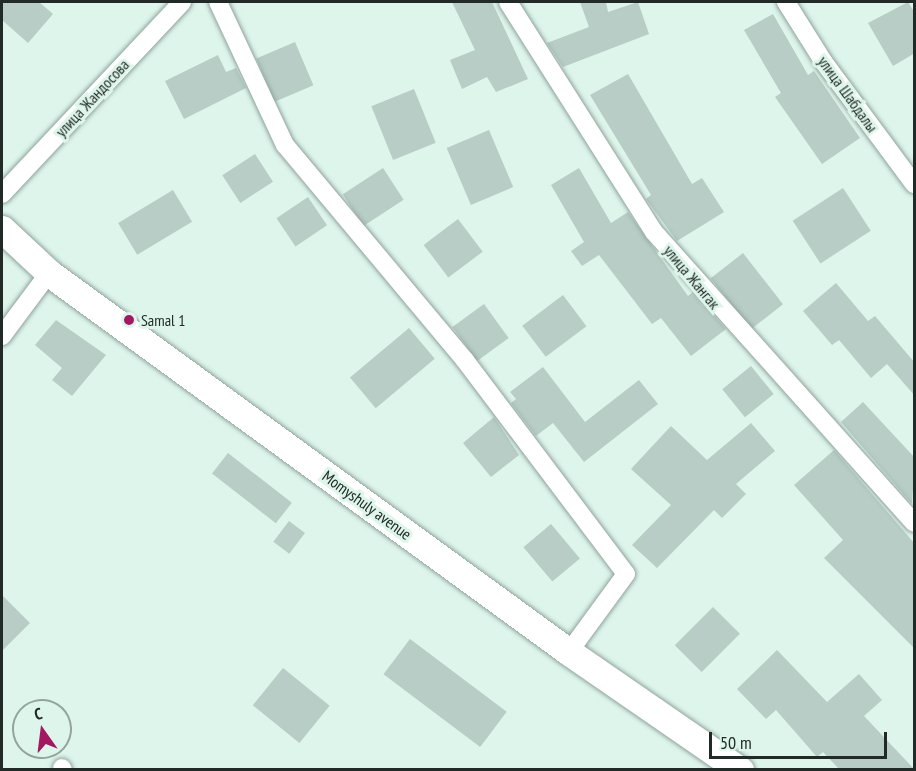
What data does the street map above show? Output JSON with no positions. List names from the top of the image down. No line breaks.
{"streets":{"main road":["Momyshuly avenue"],"street":["улица Шабдалы","улица Жандосова","улица Жангак"]},"places":["Samal 1"],"scale_bar":"50 m","north":"top"}
